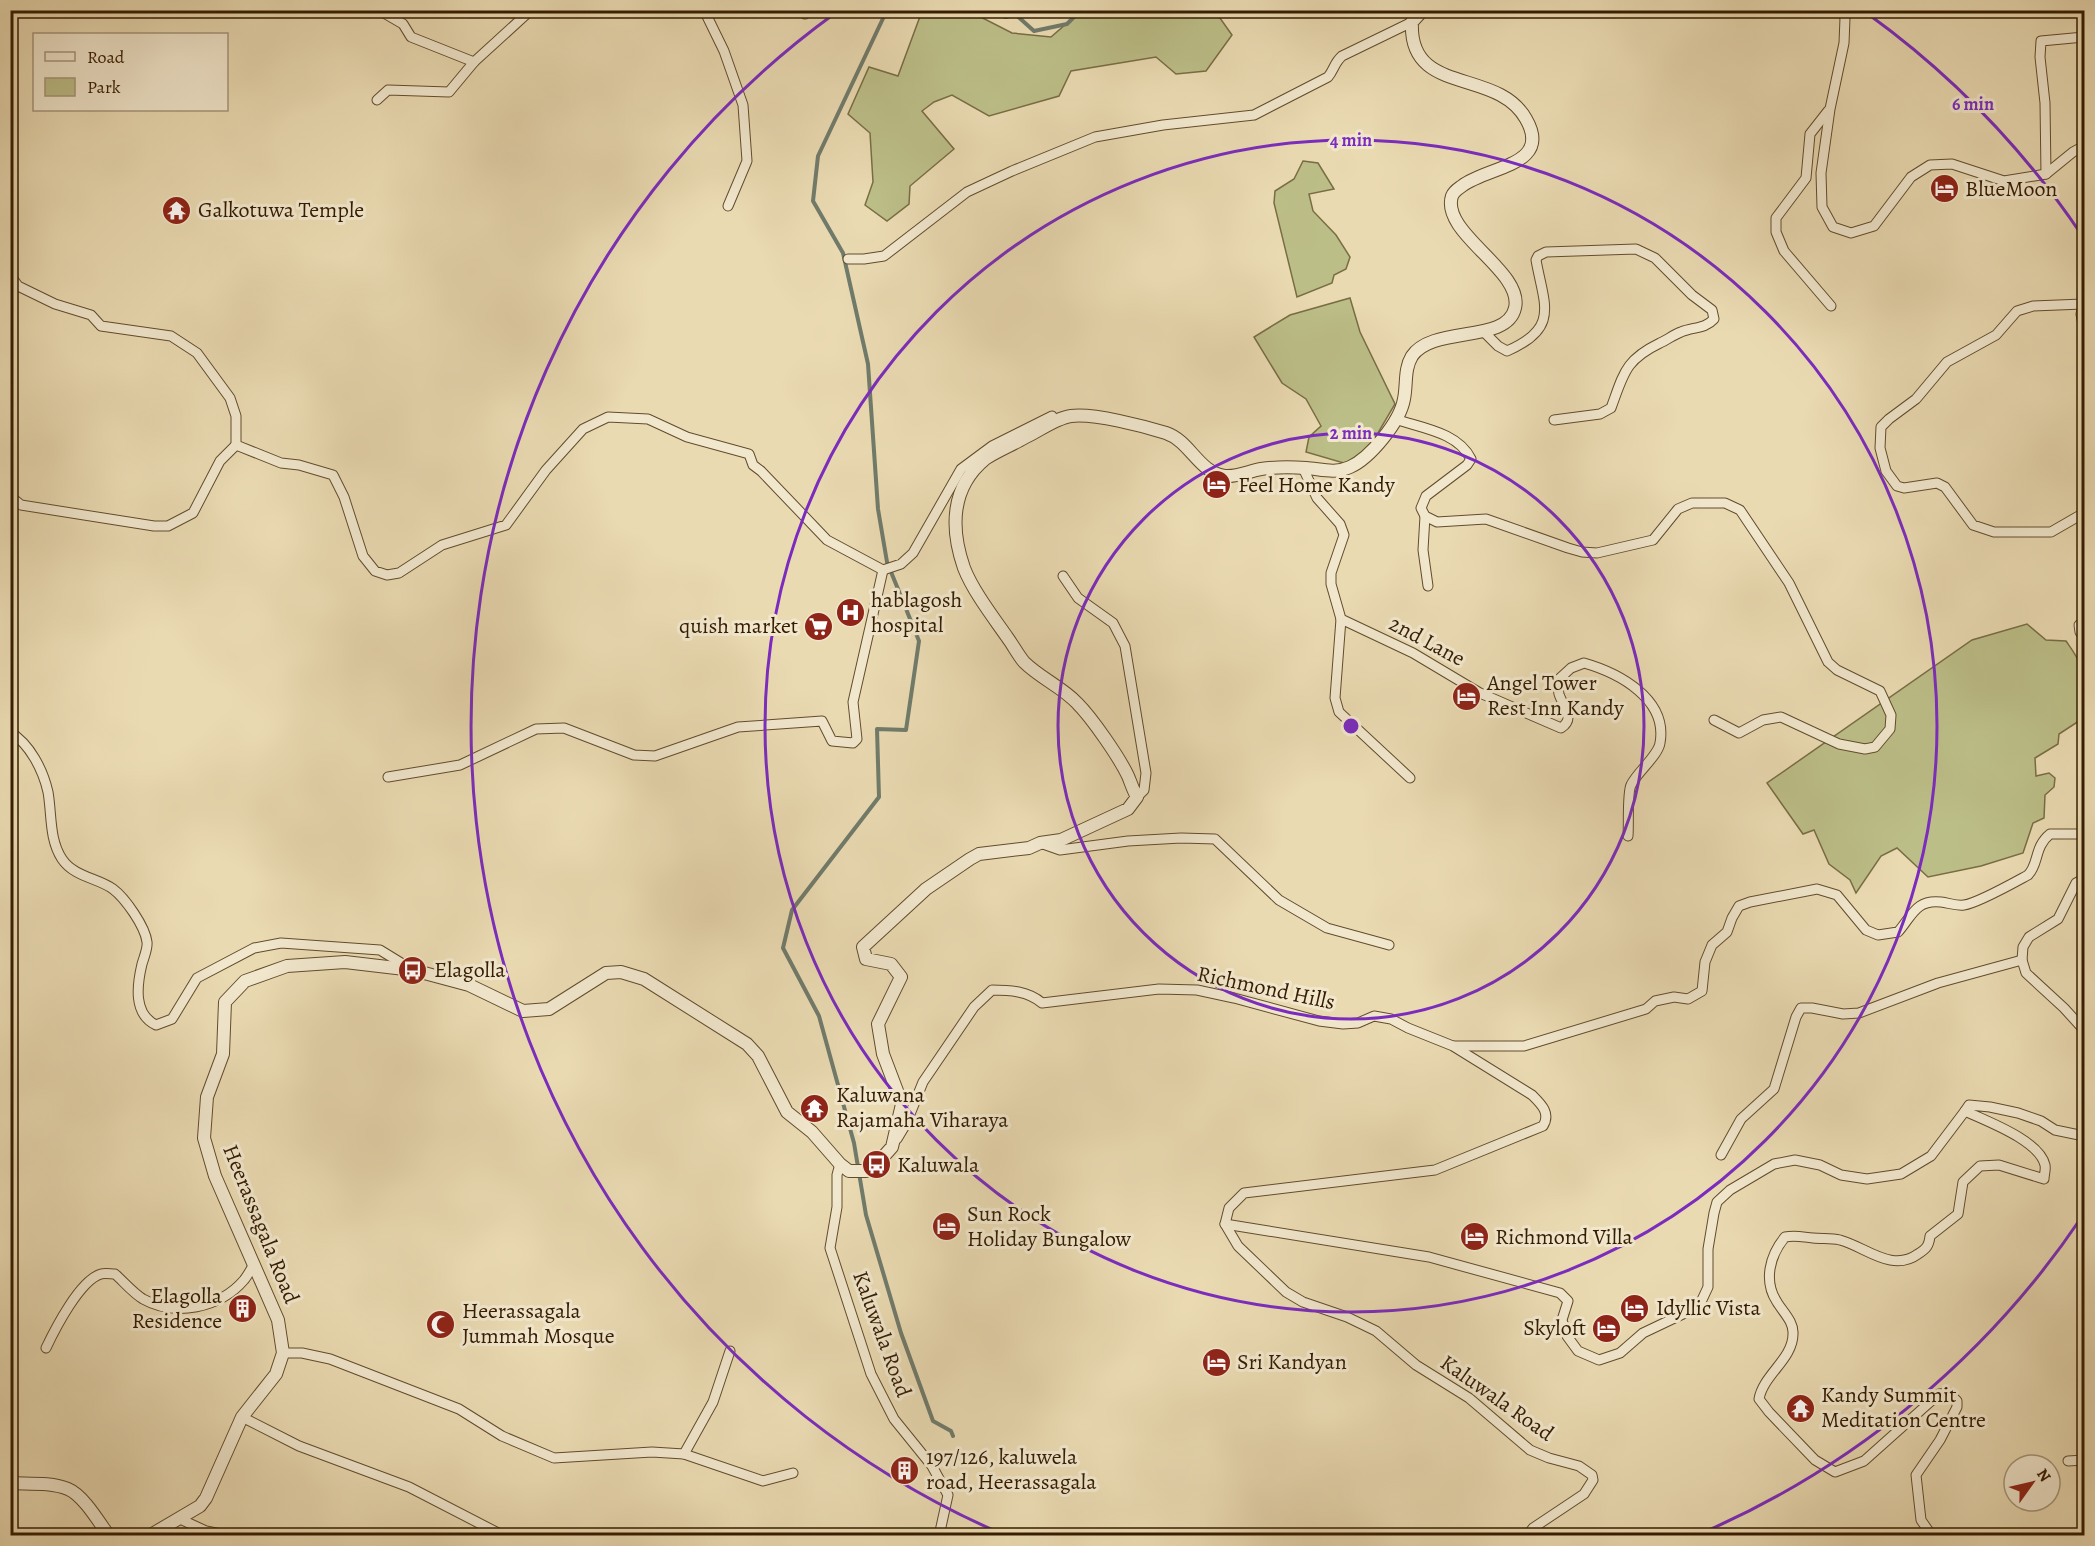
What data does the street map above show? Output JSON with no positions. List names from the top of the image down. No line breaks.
{"streets":{"street":["2nd Lane","Richmond Hills","Heerassagala Road","Kaluwala Road"]},"crossings":[["Richmond Hills","Kaluwala Road"],["Heerassagala Road","Kaluwala Road"]],"places":{"hotel":["BlueMoon","Feel Home Kandy","Angel Tower Rest Inn Kandy","Sun Rock Holiday Bungalow","Richmond Villa","Idyllic Vista","Skyloft","Sri Kandyan"],"temple":["Galkotuwa Temple","Kaluwana Rajamaha Viharaya","Kandy Summit Meditation Centre"],"hospital":["hablagosh hospital"],"supermarket":["quish market"],"bus stop":["Elagolla","Kaluwala"],"building":["Elagolla Residence","197/126, kaluwela road, Heerassagala"],"mosque":["Heerassagala Jummah Mosque"]},"legend":["Road","Park"],"north":"top right","rings":["6 min","4 min","2 min"]}
